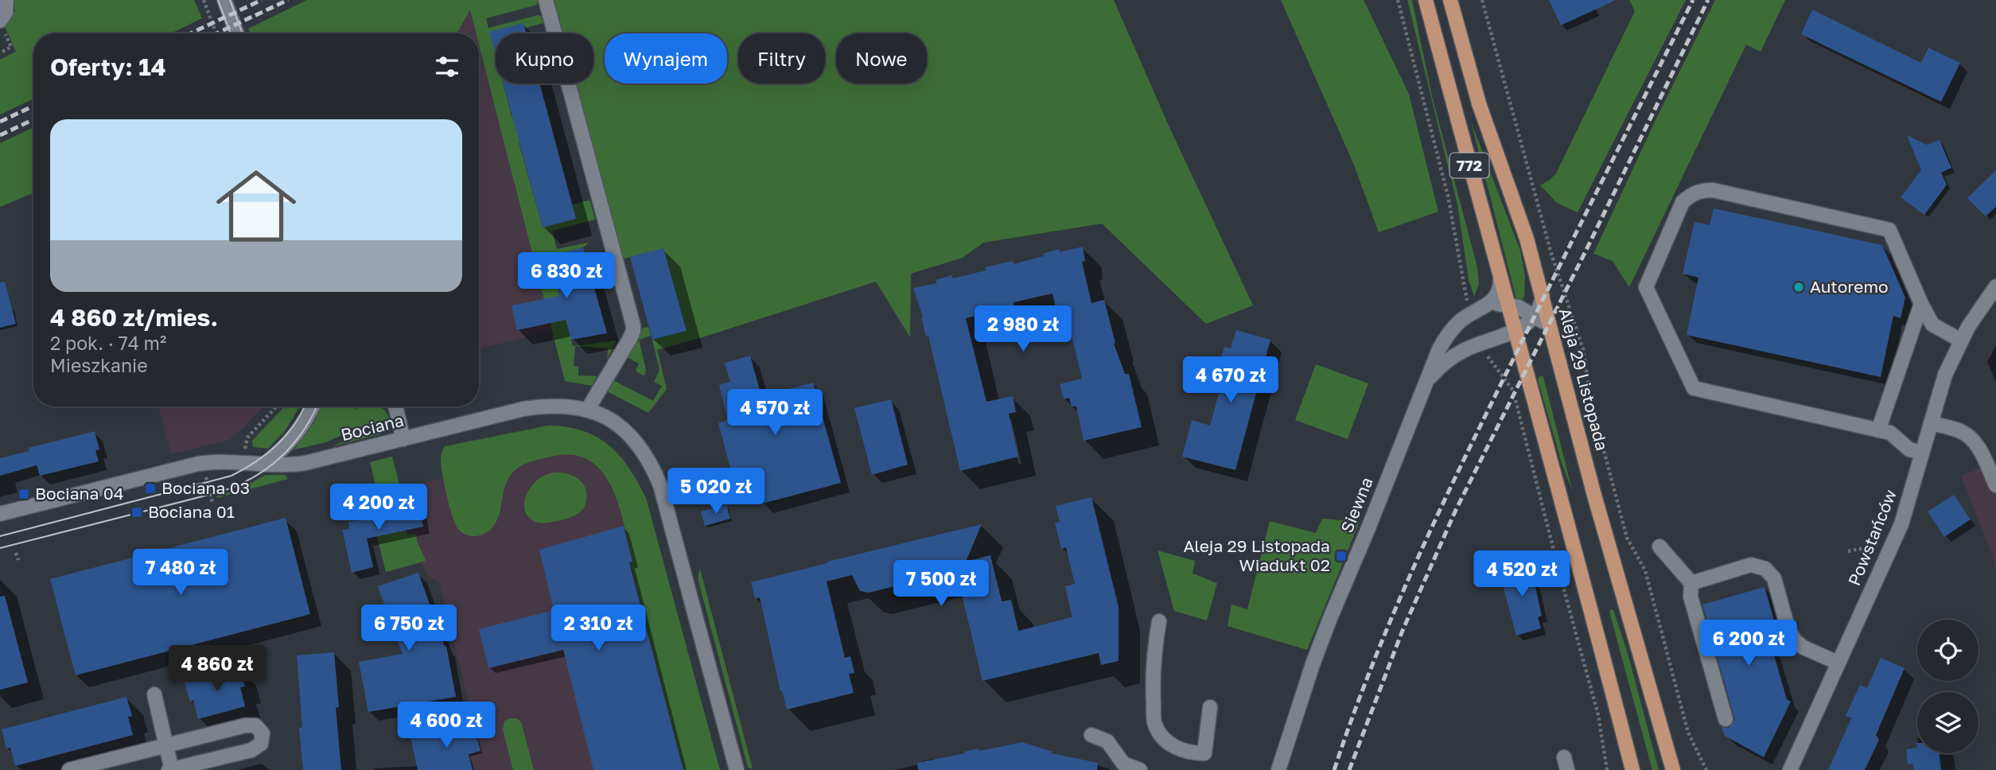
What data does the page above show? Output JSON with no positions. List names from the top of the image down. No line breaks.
{"streets":{"main road":["772","Aleja 29 Listopada"],"street":["Bociana","Siewna","Powstańców"]},"crossings":[["772","Siewna"],["Aleja 29 Listopada","Siewna"]],"places":{"other":["Autoremo"],"transit":["Bociana 03","Bociana 04","Bociana 01","Aleja 29 Listopada Wiadukt 02"]},"page":{"chip":["Kupno","Wynajem","Filtry","Nowe"],"heading":"Oferty: 14","list":[{"name":"4 860 zł/mies.","note":"2 pok. · 74 m² · Mieszkanie"}],"price":["6 830 zł","2 980 zł","4 670 zł","4 570 zł","5 020 zł","4 200 zł","7 480 zł","4 520 zł","7 500 zł","6 750 zł","2 310 zł","6 200 zł","4 860 zł","4 600 zł"]}}
